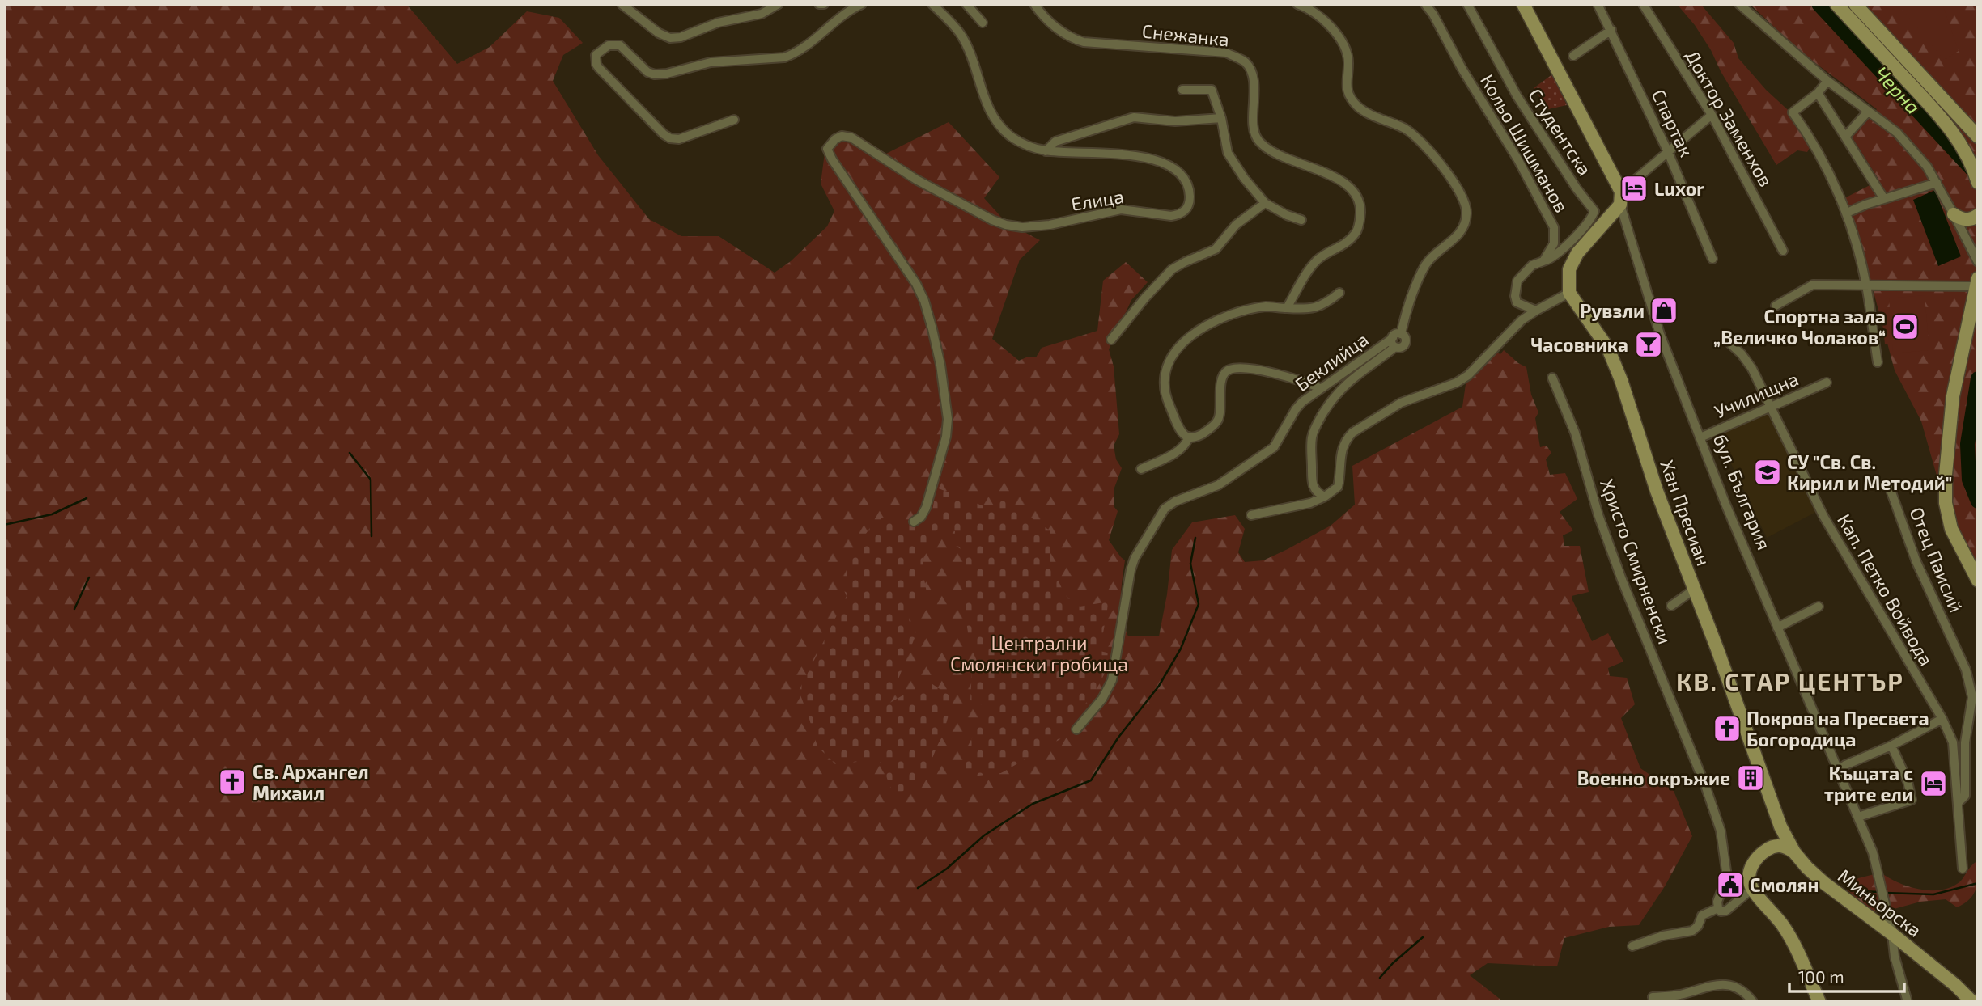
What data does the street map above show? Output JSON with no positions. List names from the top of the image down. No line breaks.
{"streets":{"street":["Снежанка","Доктор Заменхов","Спартак","Студентска","Кольо Шишманов","Елица","Беклийца","Училищна","бул. България","Хан Пресиан","Отец Паисий","Христо Смирненски","Кап. Петко Войвода","Миньорска"]},"crossings":[["Студентска","Кольо Шишманов"],["Училищна","бул. България"],["Училищна","Кап. Петко Войвода"],["бул. България","Миньорска"],["Хан Пресиан","Миньорска"],["Отец Паисий","Кап. Петко Войвода"]],"districts":["КВ. СТАР ЦЕНТЪР"],"water":["Черна"],"parks":["Централни Смолянски гробища"],"places":{"hotel":["Luxor","Къщата с трите ели"],"shop":["Рувзли"],"sports":["Спортна зала „Величко Чолаков“"],"bar":["Часовника"],"school or university":["СУ \"Св. Св. Кирил и Методий\""],"church":["Покров на Пресвета Богородица","Св. Архангел Михаил"],"building":["Военно окръжие"],"public building":["Смолян"]},"scale_bar":"100 m"}
